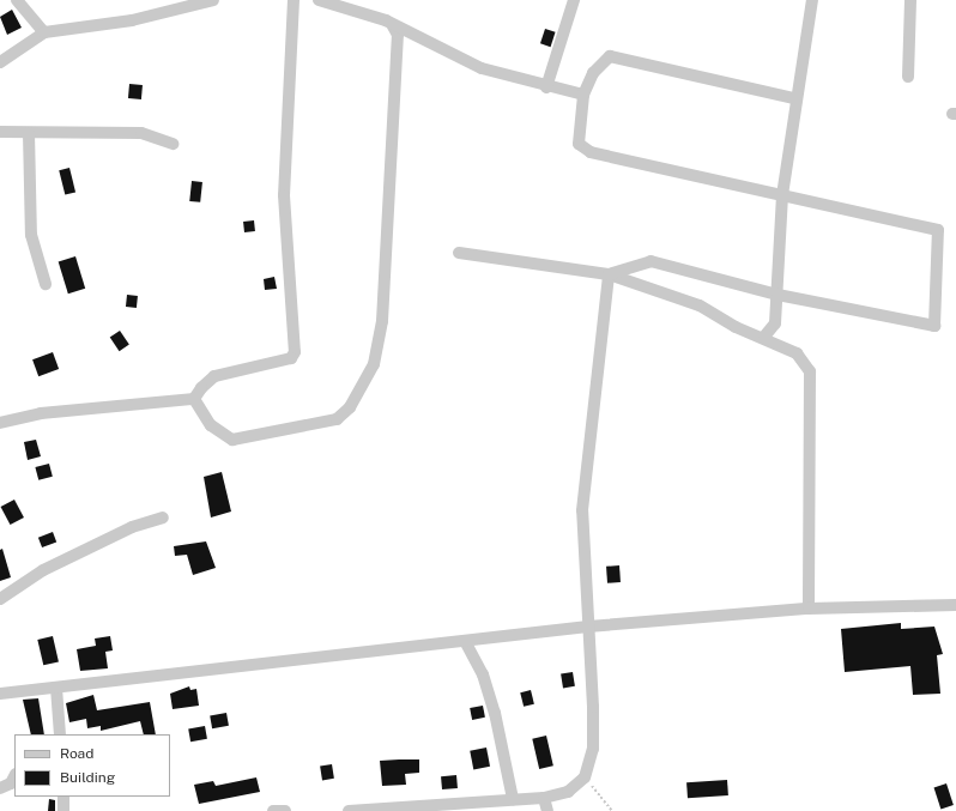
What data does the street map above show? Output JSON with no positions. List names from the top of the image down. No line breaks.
{"legend":["Road","Building"]}
